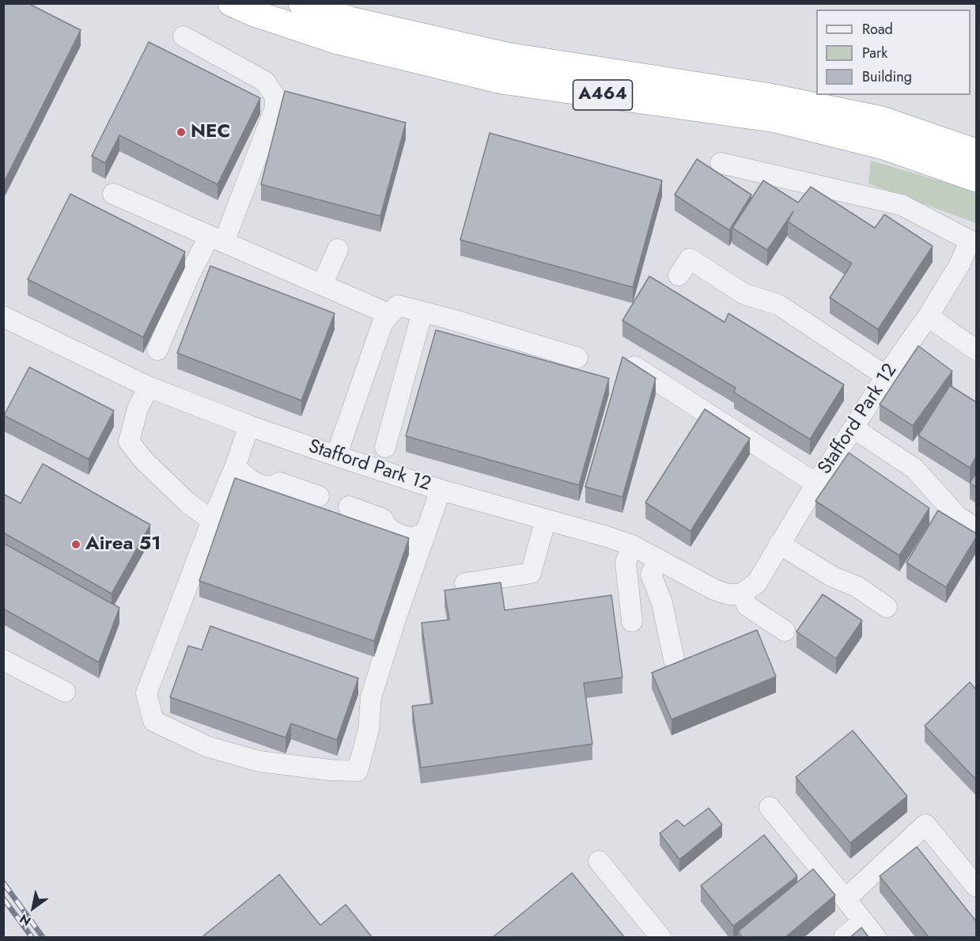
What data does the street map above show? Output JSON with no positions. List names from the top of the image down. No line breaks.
{"streets":{"highway":["A464"],"street":["Stafford Park 12"]},"places":["NEC","Airea 51"],"legend":["Road","Park","Building"],"north":"bottom left"}
